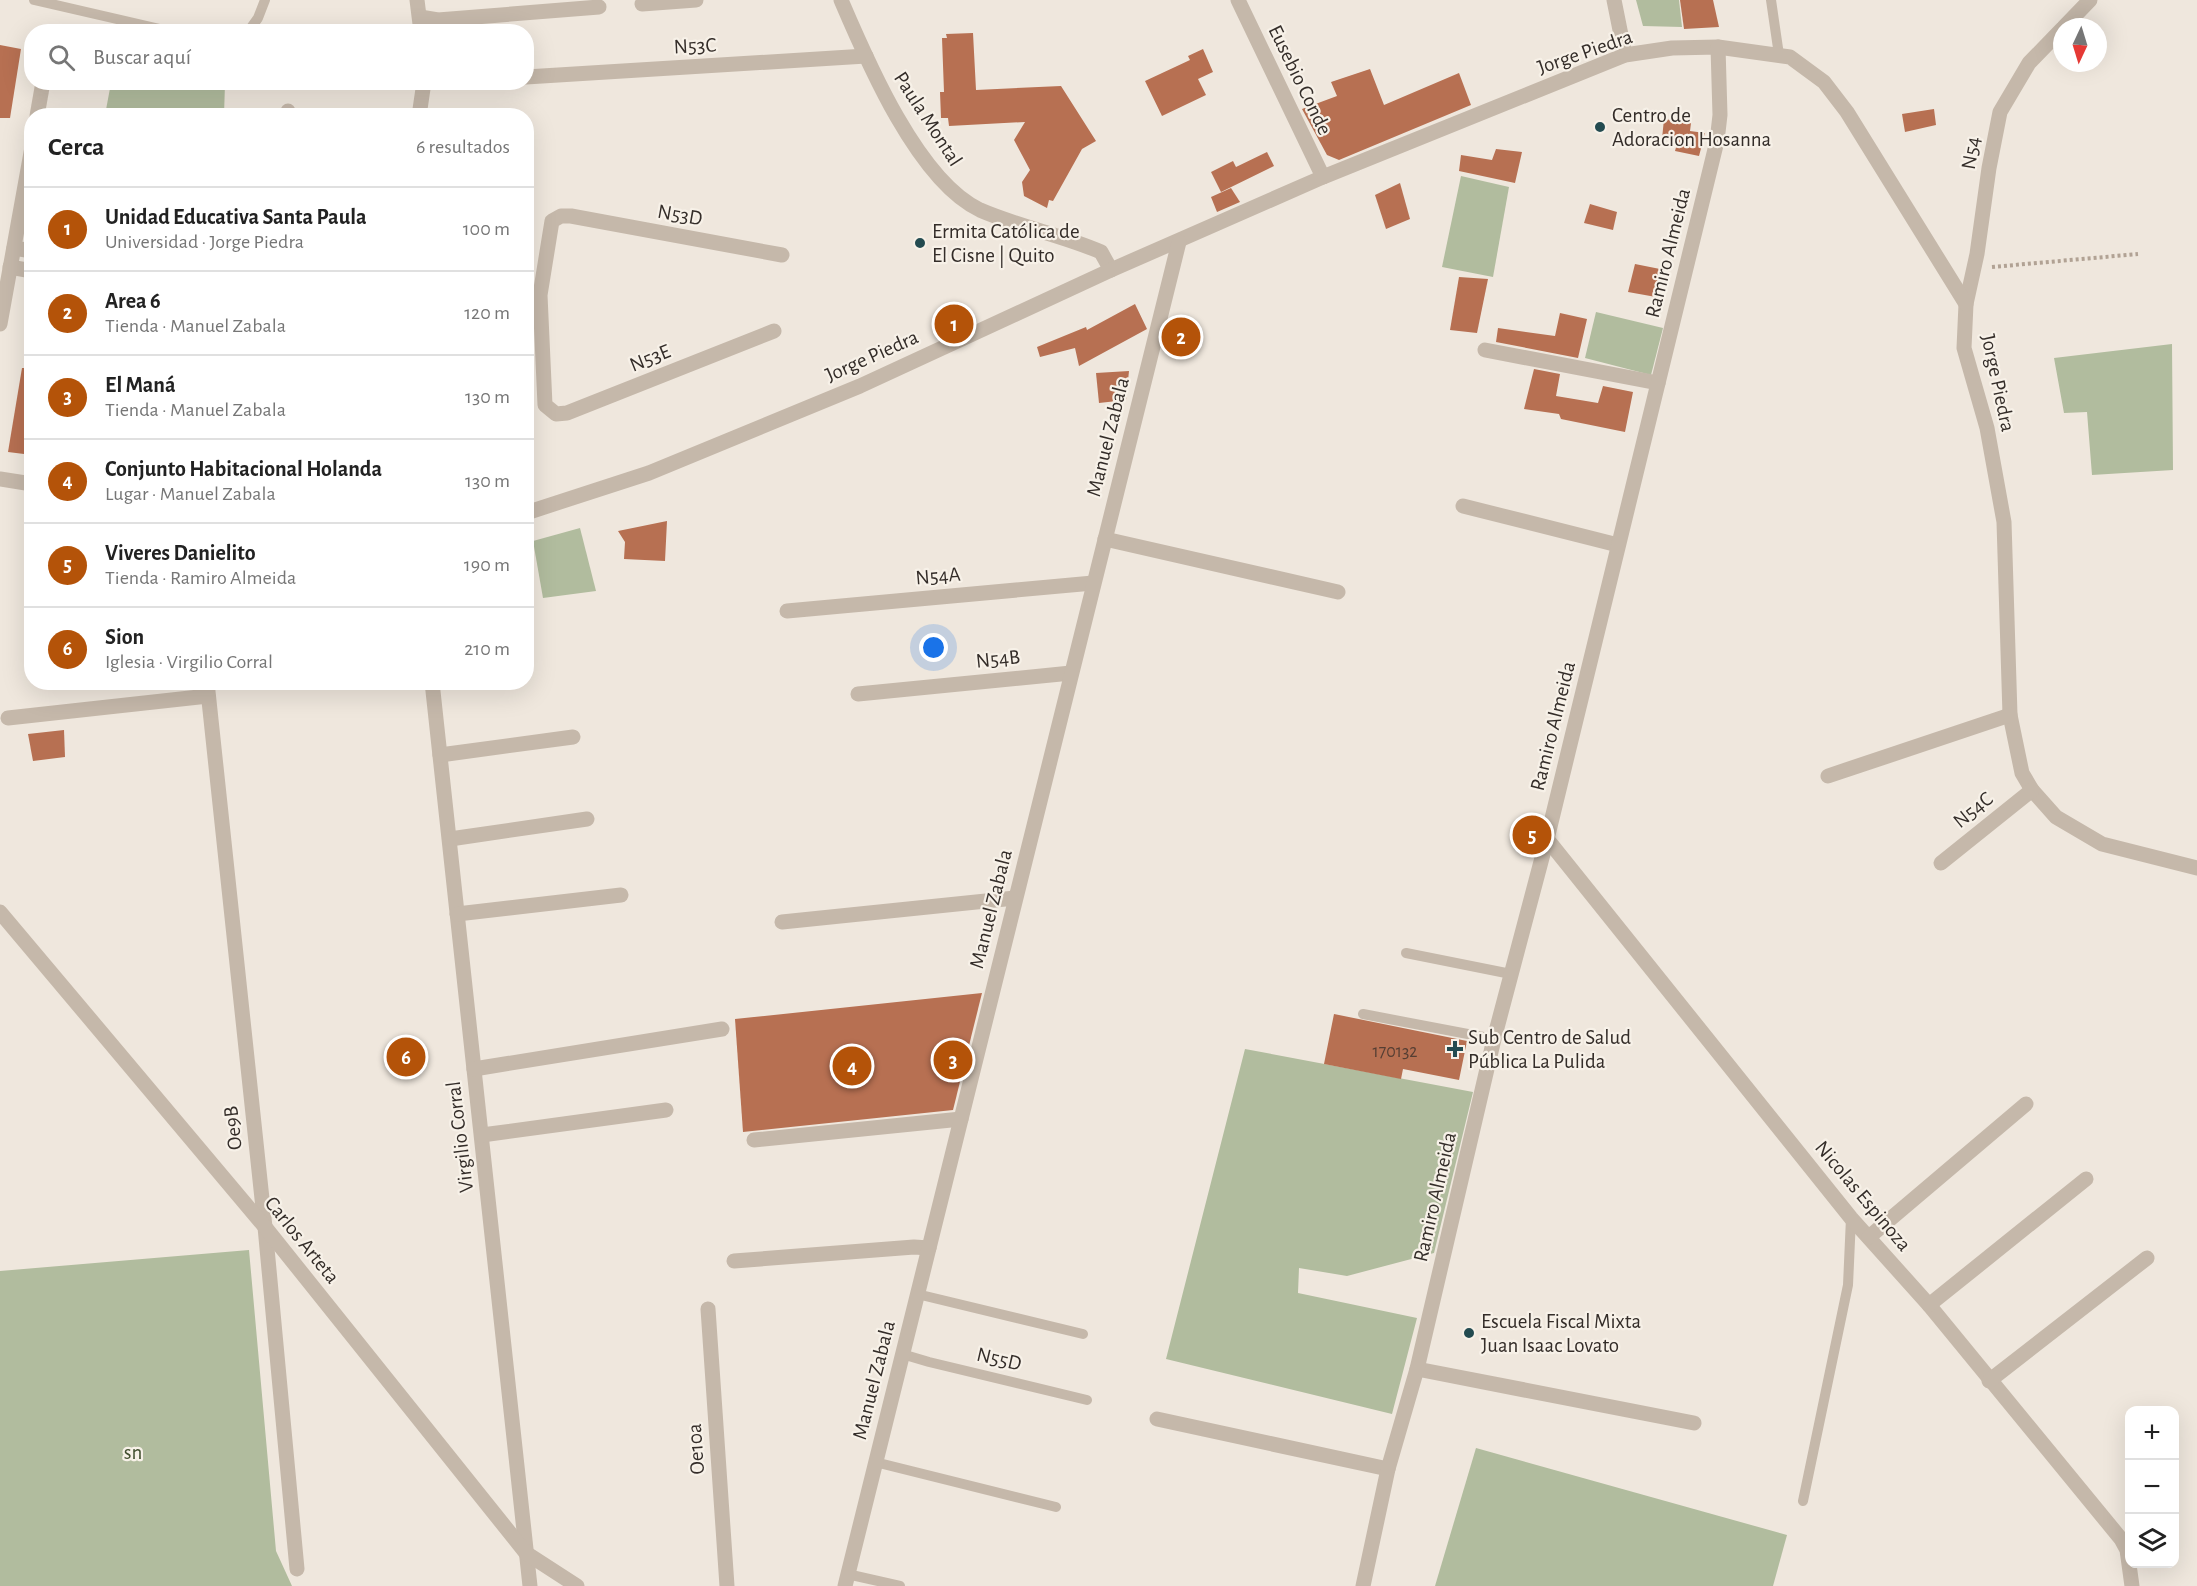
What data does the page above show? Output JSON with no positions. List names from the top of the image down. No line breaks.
{"streets":{"street":["N53C","Jorge Piedra","Eusebio Conde","Paula Montal","N54","N53D","Ramiro Almeida","N53E","Manuel Zabala","N54A","N54B","N54C","Oe9B","Virgilio Corral","Nicolas Espinoza","Carlos Arteta","Oe10a"],"lane":["N55D"]},"crossings":[["N53C","Paula Montal"],["Jorge Piedra","Eusebio Conde"],["Jorge Piedra","Paula Montal"],["Jorge Piedra","N54"],["Jorge Piedra","Ramiro Almeida"],["Jorge Piedra","Manuel Zabala"],["Jorge Piedra","N54C"],["Ramiro Almeida","Nicolas Espinoza"],["Manuel Zabala","N54A"],["Manuel Zabala","N54B"],["Manuel Zabala","N55D"],["Oe9B","Carlos Arteta"],["Virgilio Corral","Carlos Arteta"]],"parks":["sn"],"places":{"other":["Centro de Adoracion Hosanna","Ermita Católica de El Cisne | Quito","Escuela Fiscal Mixta Juan Isaac Lovato"],"health":["Sub Centro de Salud Pública La Pulida"]},"house_numbers":["170132"],"north":"bottom","page":{"search":"Buscar aquí","heading":["Cerca","6 resultados"],"list":[{"mark":"1","name":"Unidad Educativa Santa Paula","note":"Universidad · Jorge Piedra","value":"100 m"},{"mark":"2","name":"Area 6","note":"Tienda · Manuel Zabala","value":"120 m"},{"mark":"3","name":"El Maná","note":"Tienda · Manuel Zabala","value":"130 m"},{"mark":"4","name":"Conjunto Habitacional Holanda","note":"Lugar · Manuel Zabala","value":"130 m"},{"mark":"5","name":"Viveres Danielito","note":"Tienda · Ramiro Almeida","value":"190 m"},{"mark":"6","name":"Sion","note":"Iglesia · Virgilio Corral","value":"210 m"}],"pins":["1","2","5","6","3","4"],"map_buttons":["+","−"]}}
